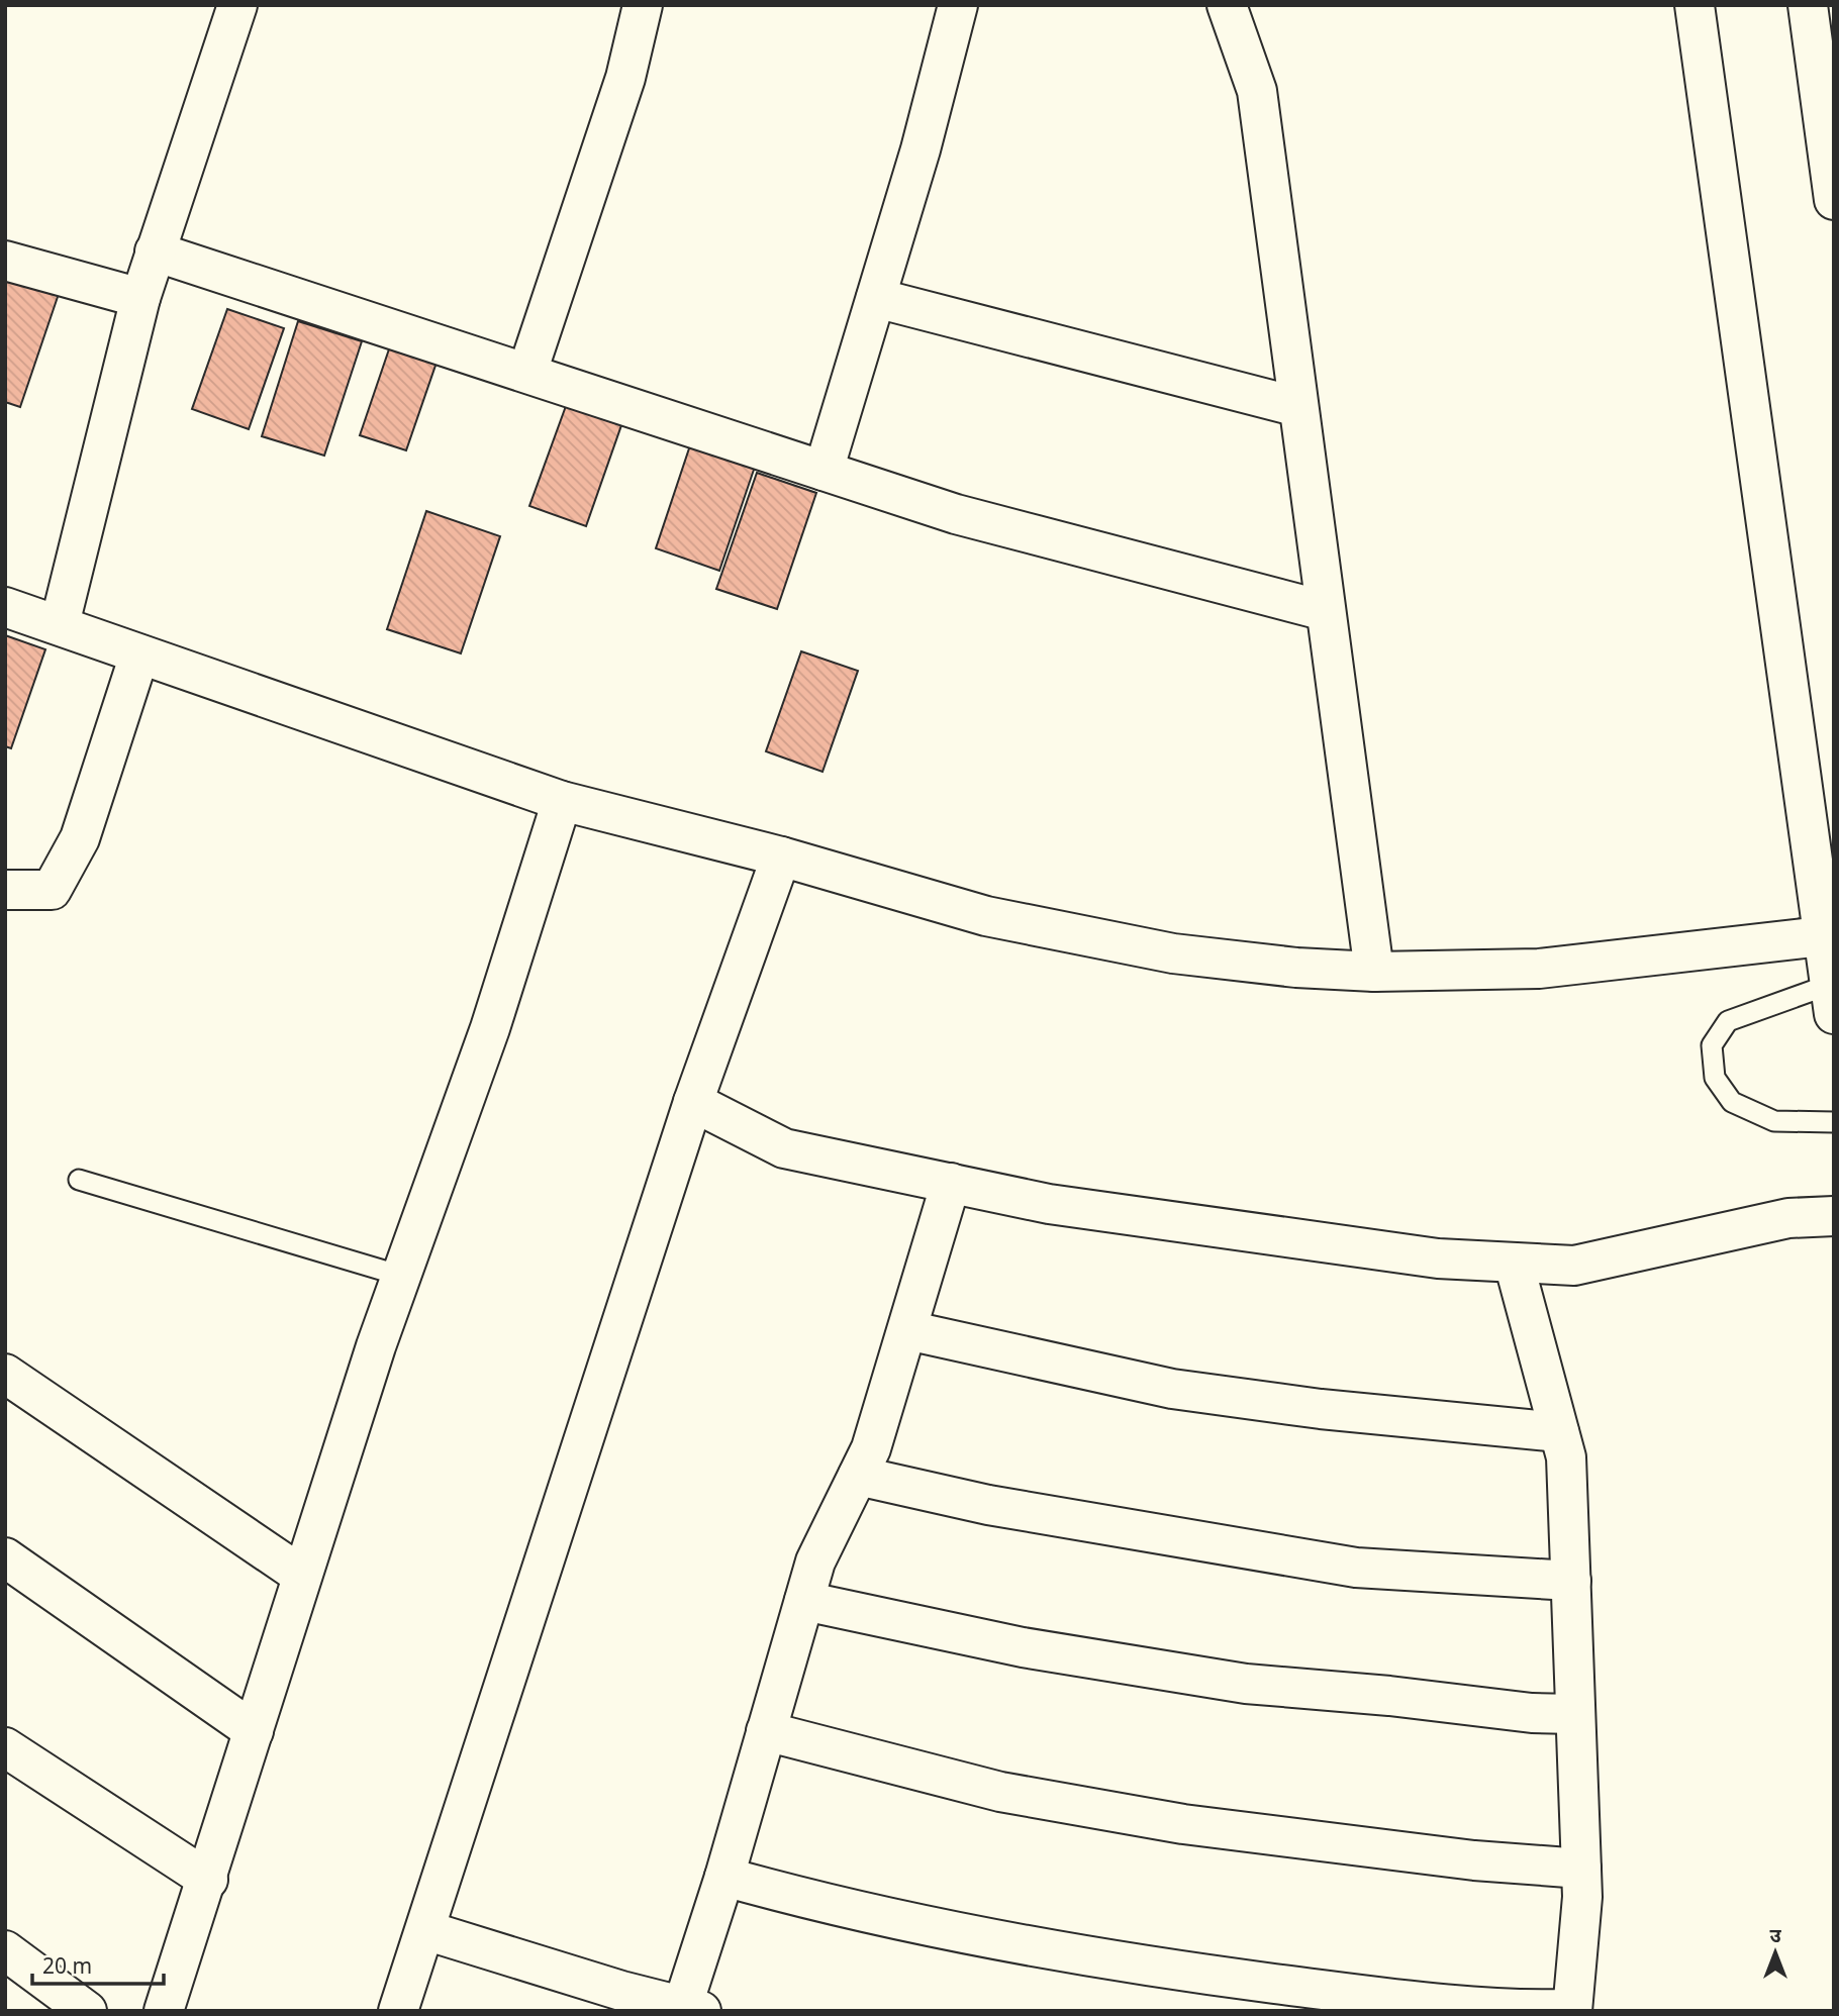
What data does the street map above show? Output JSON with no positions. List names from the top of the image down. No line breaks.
{"scale_bar":"20 m","north":"top"}
